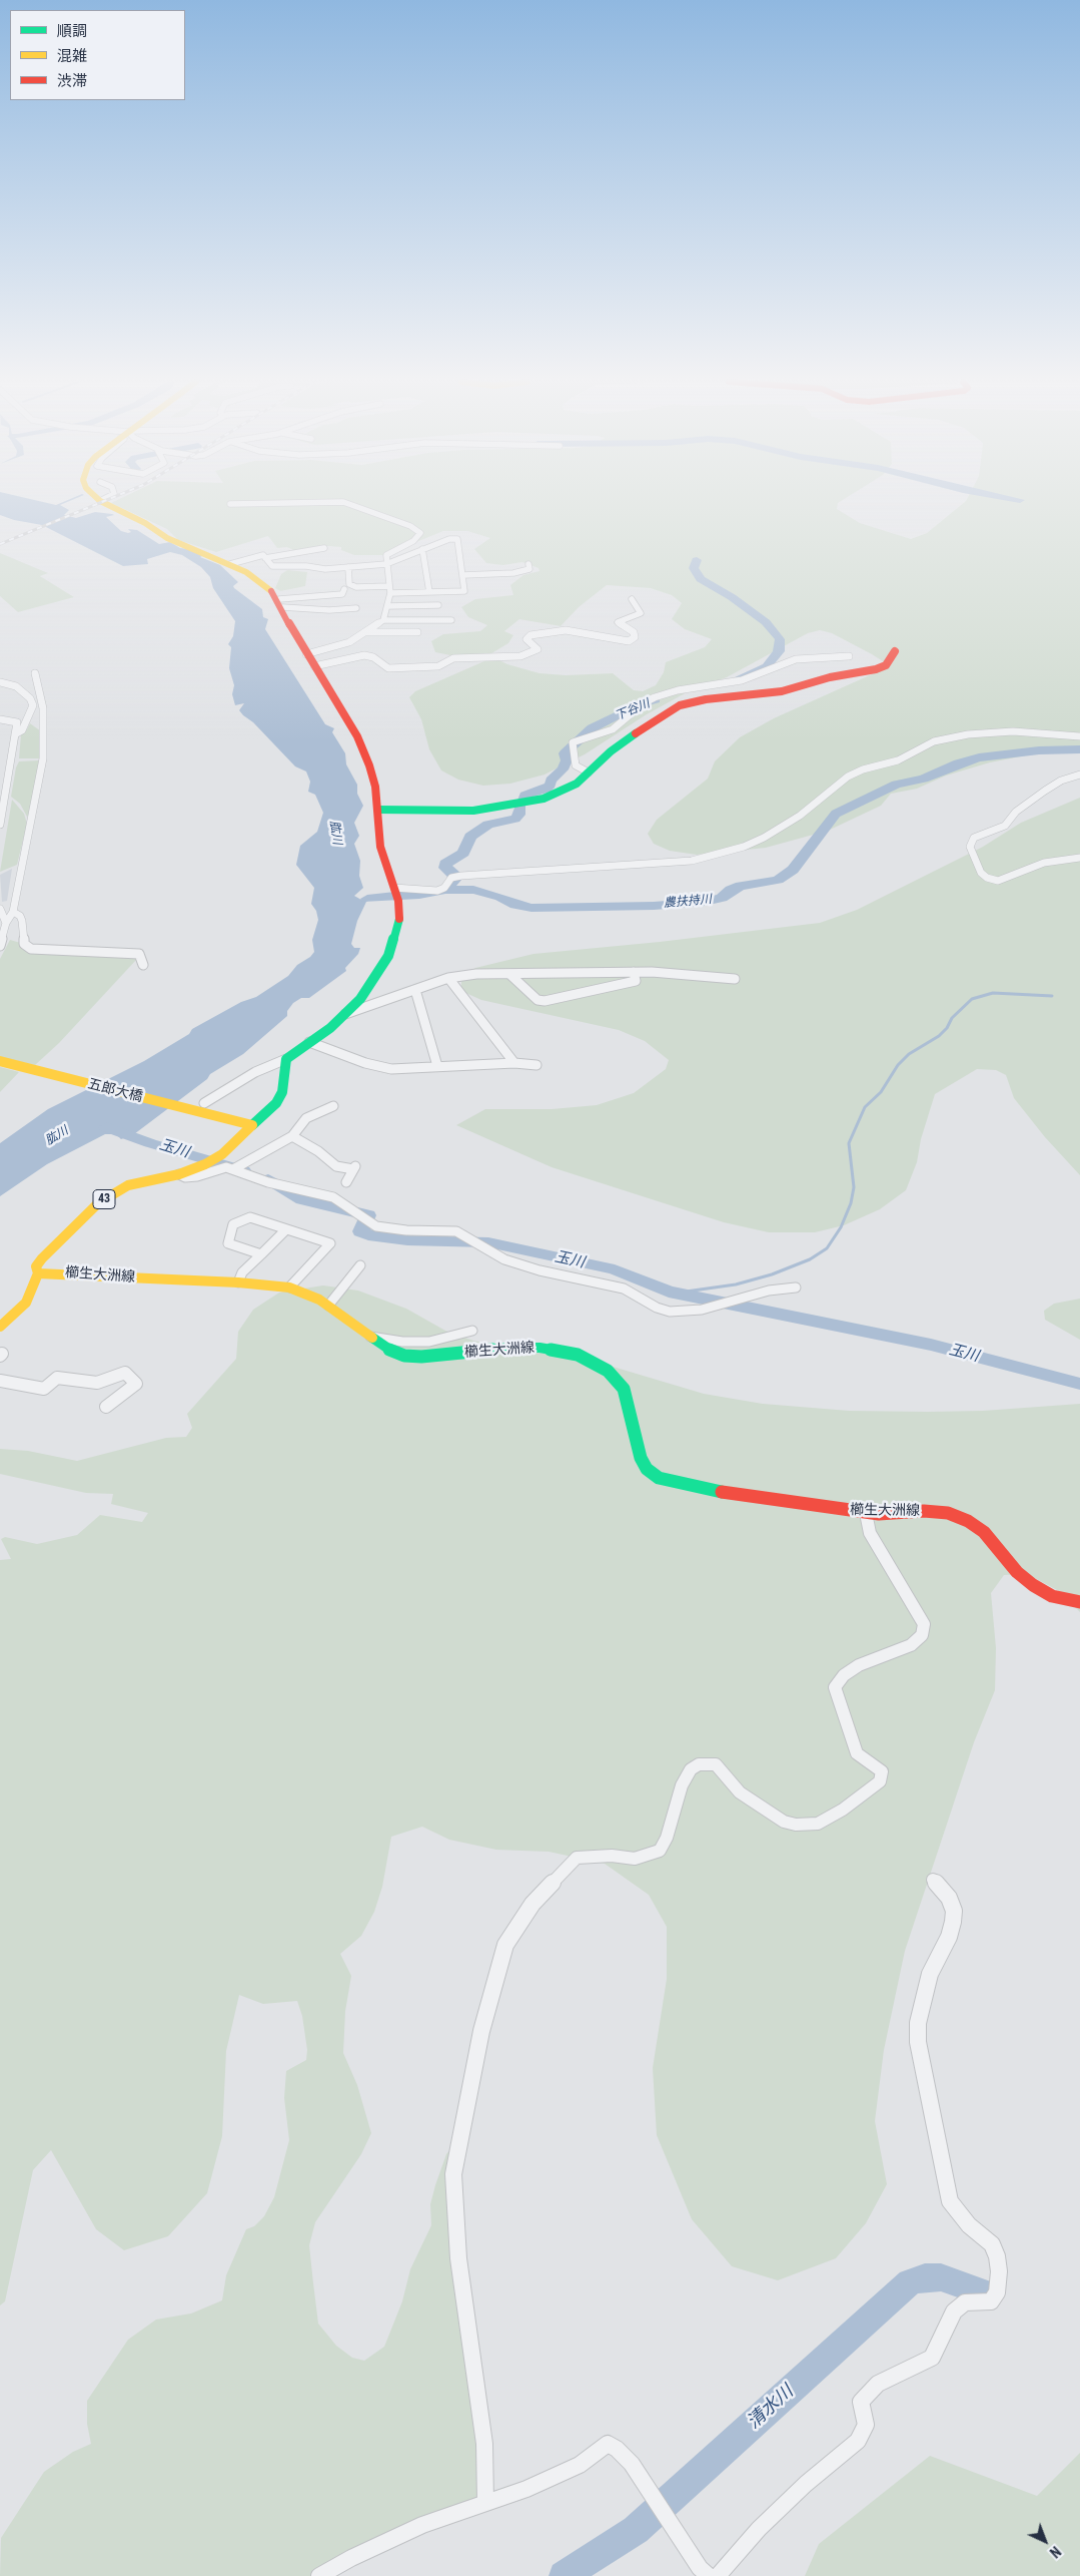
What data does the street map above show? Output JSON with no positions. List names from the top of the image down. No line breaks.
{"streets":{"street":["五郎大橋","43","櫛生大洲線"]},"crossings":[["五郎大橋","43"],["43","櫛生大洲線"]],"water":["下谷川","肱川","農扶持川","玉川","清水川"],"legend":["順調","混雑","渋滞"],"north":"bottom right"}
